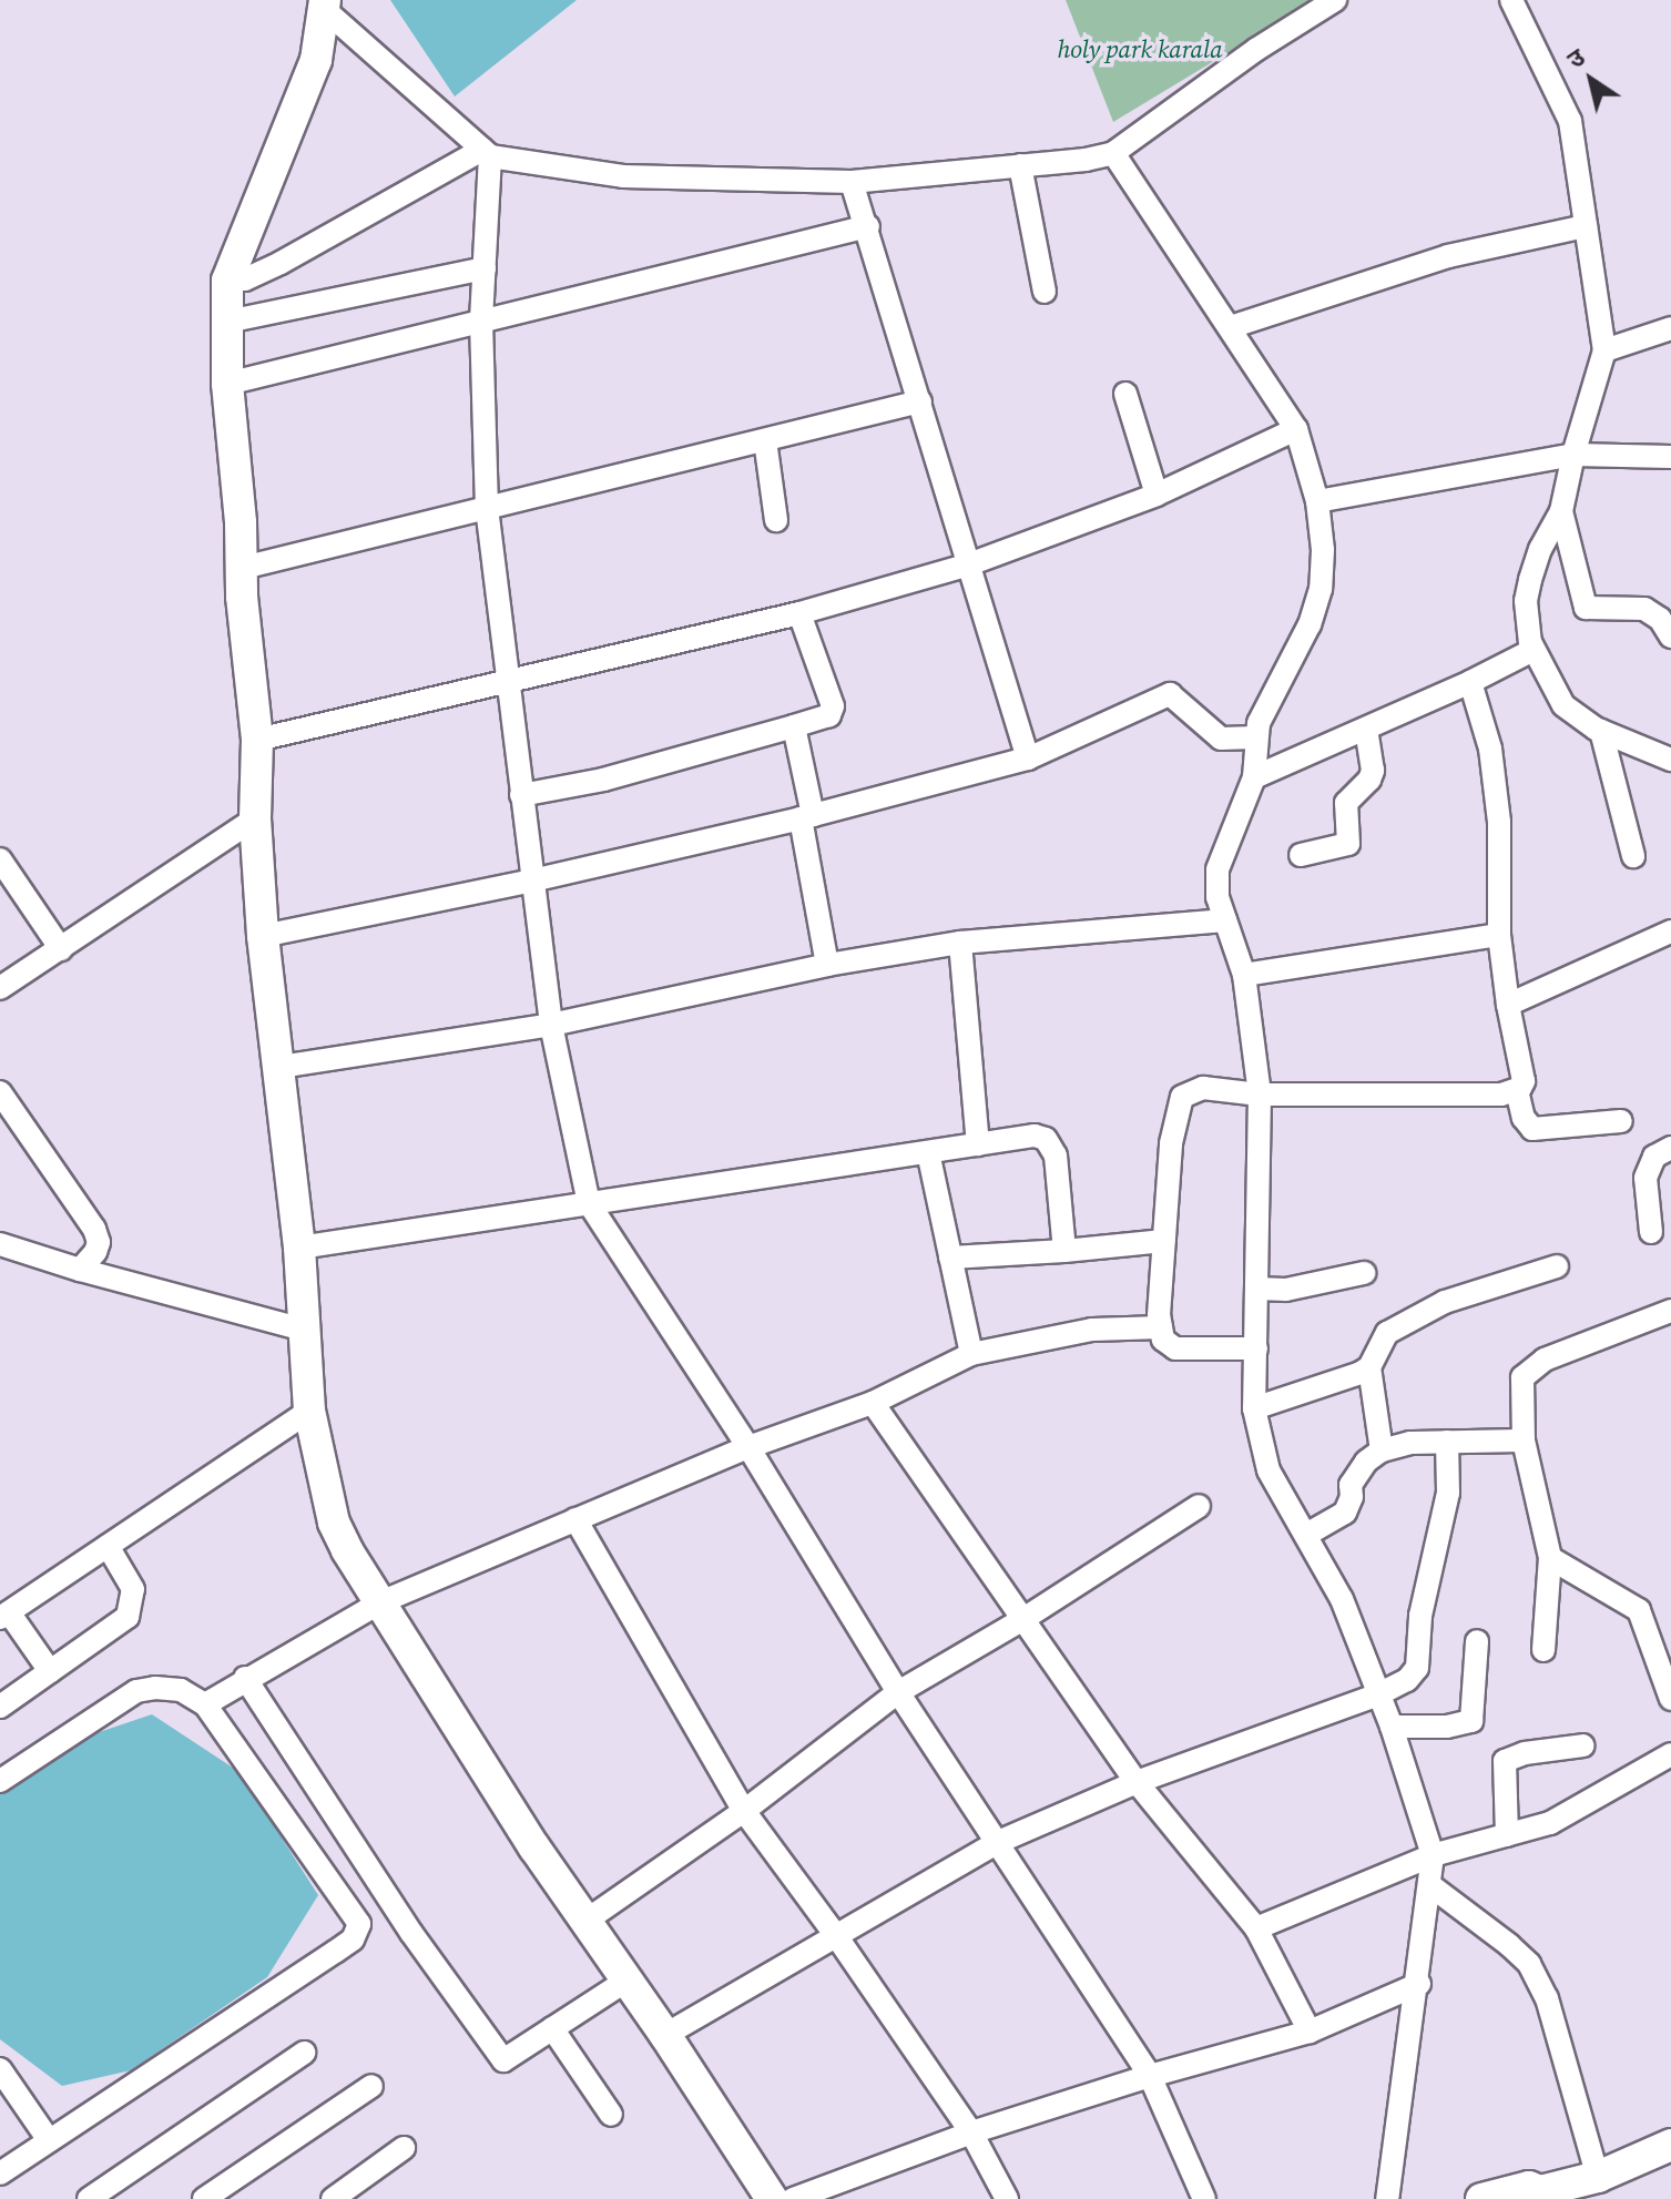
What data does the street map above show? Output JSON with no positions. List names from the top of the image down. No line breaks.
{"parks":["holy park karala"],"north":"top left"}
